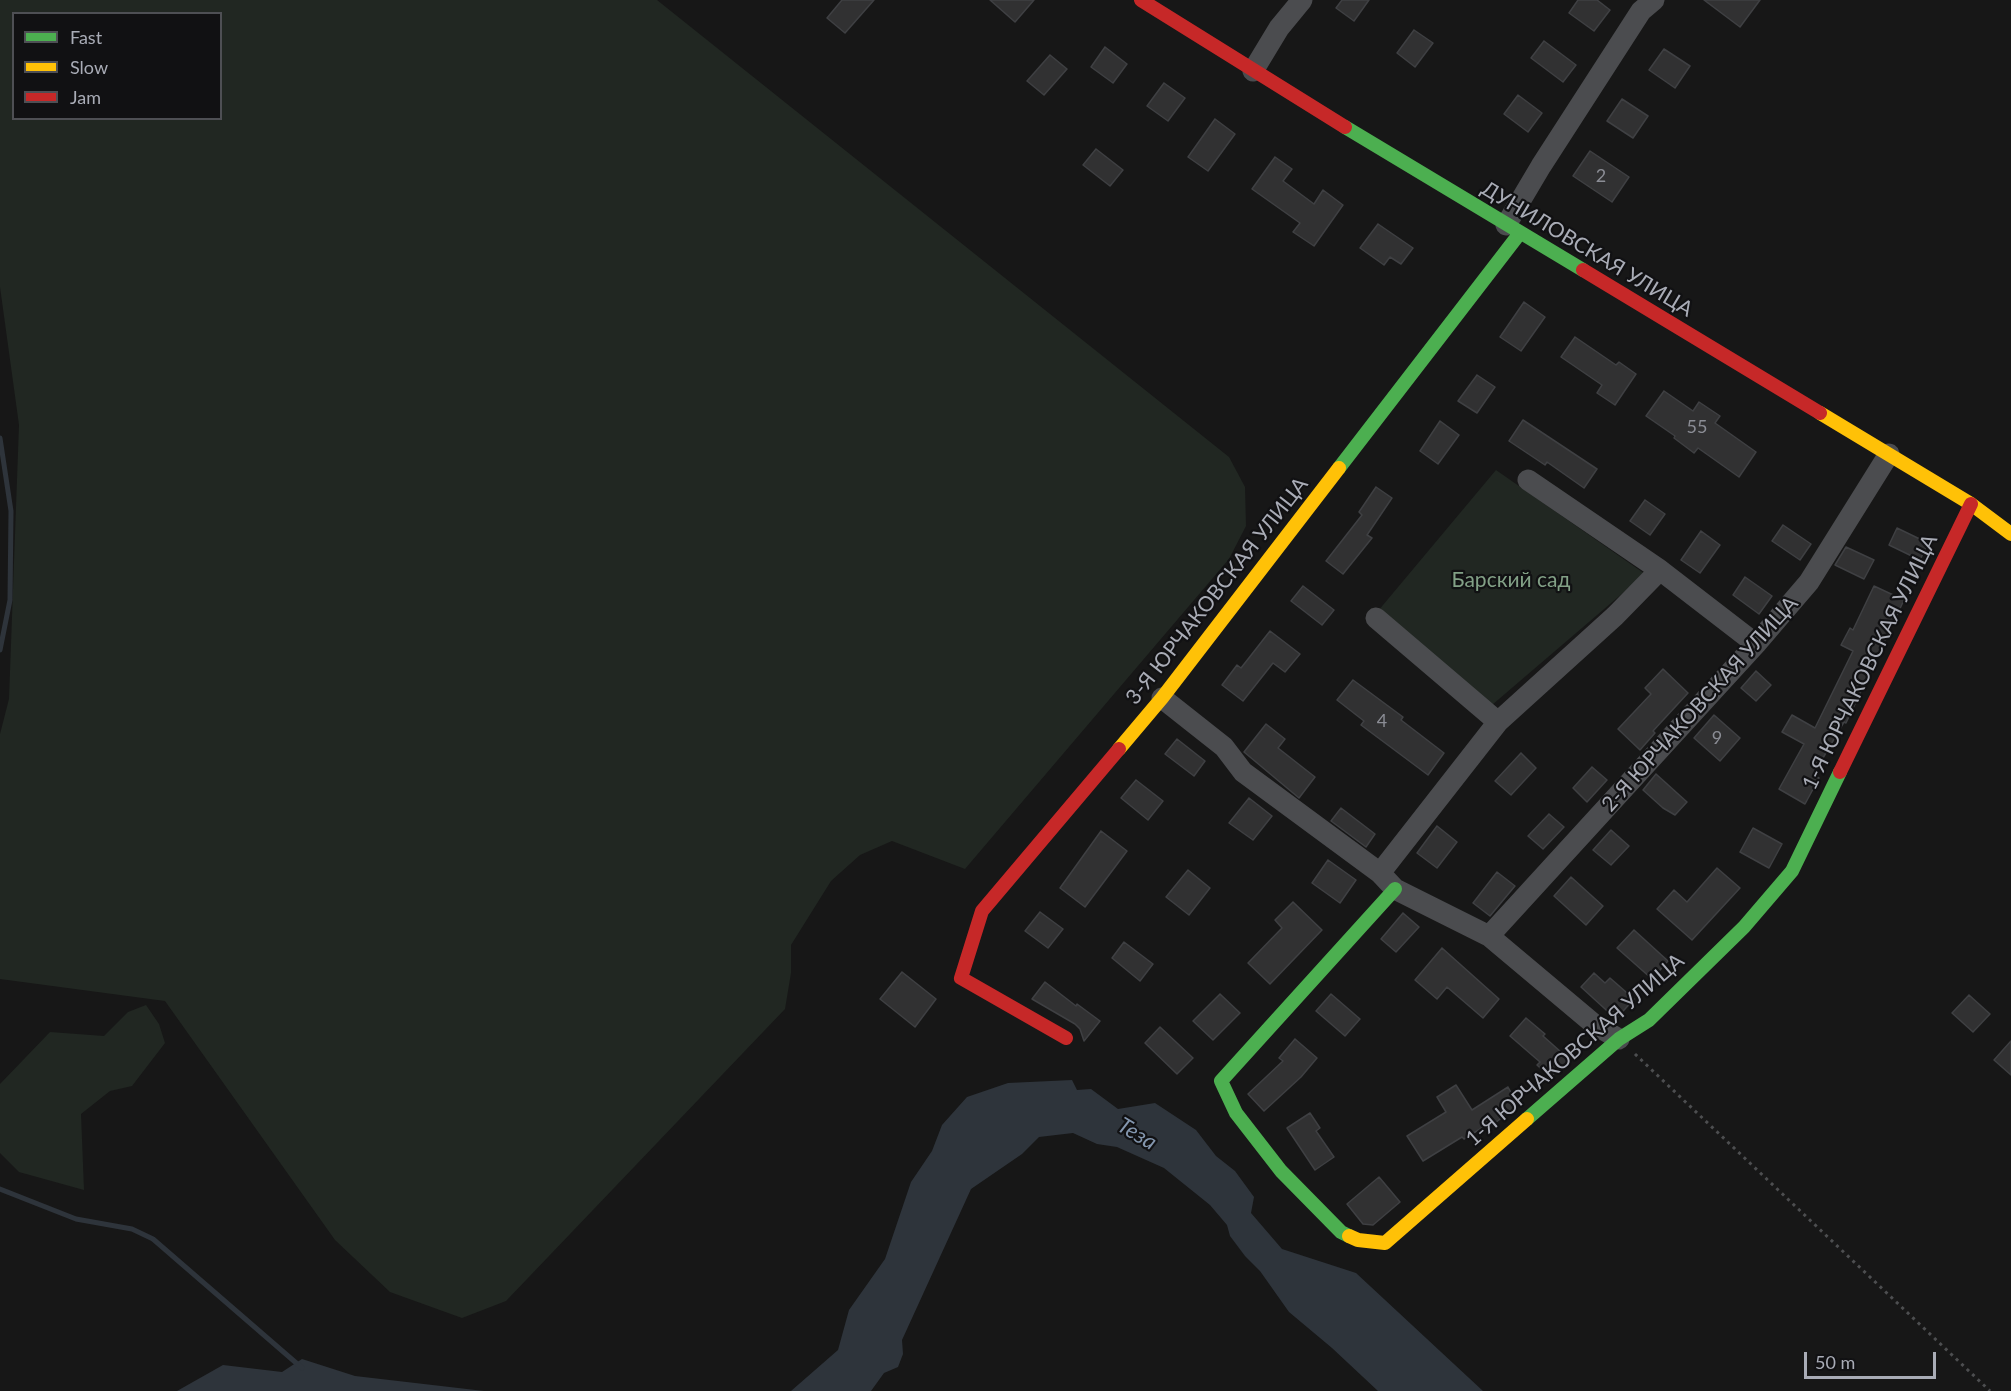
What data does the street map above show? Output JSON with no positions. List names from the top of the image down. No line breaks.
{"streets":{"street":["ДУНИЛОВСКАЯ УЛИЦА","3-Я ЮРЧАКОВСКАЯ УЛИЦА","1-Я ЮРЧАКОВСКАЯ УЛИЦА","2-Я ЮРЧАКОВСКАЯ УЛИЦА"]},"crossings":[["ДУНИЛОВСКАЯ УЛИЦА","3-Я ЮРЧАКОВСКАЯ УЛИЦА"],["ДУНИЛОВСКАЯ УЛИЦА","1-Я ЮРЧАКОВСКАЯ УЛИЦА"],["ДУНИЛОВСКАЯ УЛИЦА","2-Я ЮРЧАКОВСКАЯ УЛИЦА"]],"water":["Теза"],"parks":["Барский сад"],"house_numbers":["2","55","4","9"],"legend":["Fast","Slow","Jam"],"scale_bar":"50 m"}
